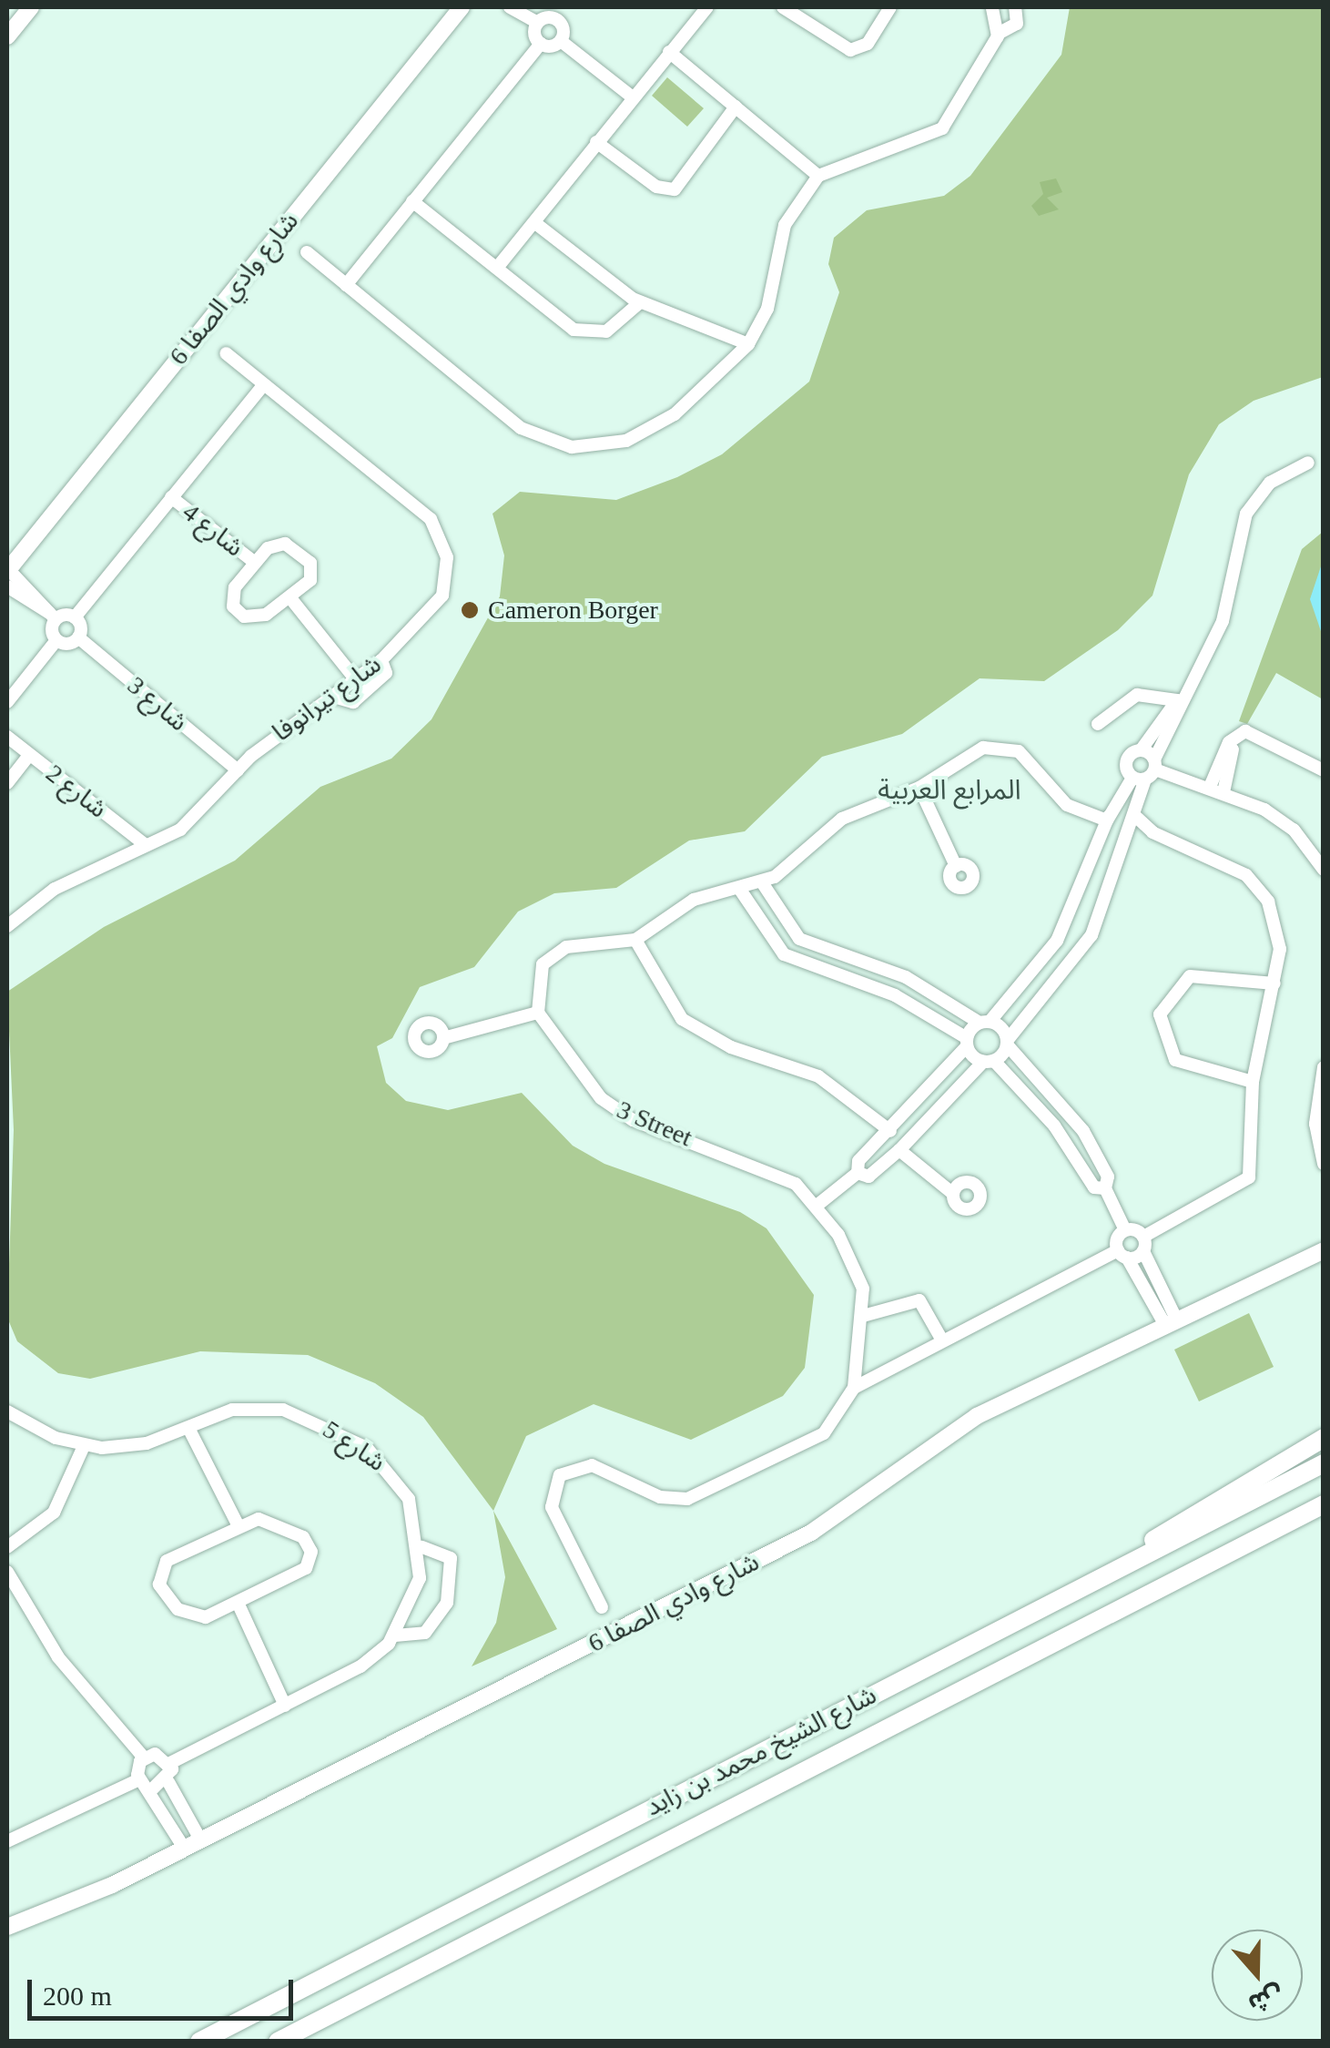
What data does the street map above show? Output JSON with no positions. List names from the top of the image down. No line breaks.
{"streets":{"highway":["شارع الشيخ محمد بن زايد"],"main road":["شارع وادي الصفا 6"],"street":["شارع 4","شارع تيرانوفا","شارع 3","شارع 2","3 Street","شارع 5"]},"crossings":[["شارع تيرانوفا","شارع 3"],["شارع تيرانوفا","شارع 2"]],"districts":["المرابع العربية"],"places":["Cameron Borger"],"scale_bar":"200 m","north":"bottom"}
